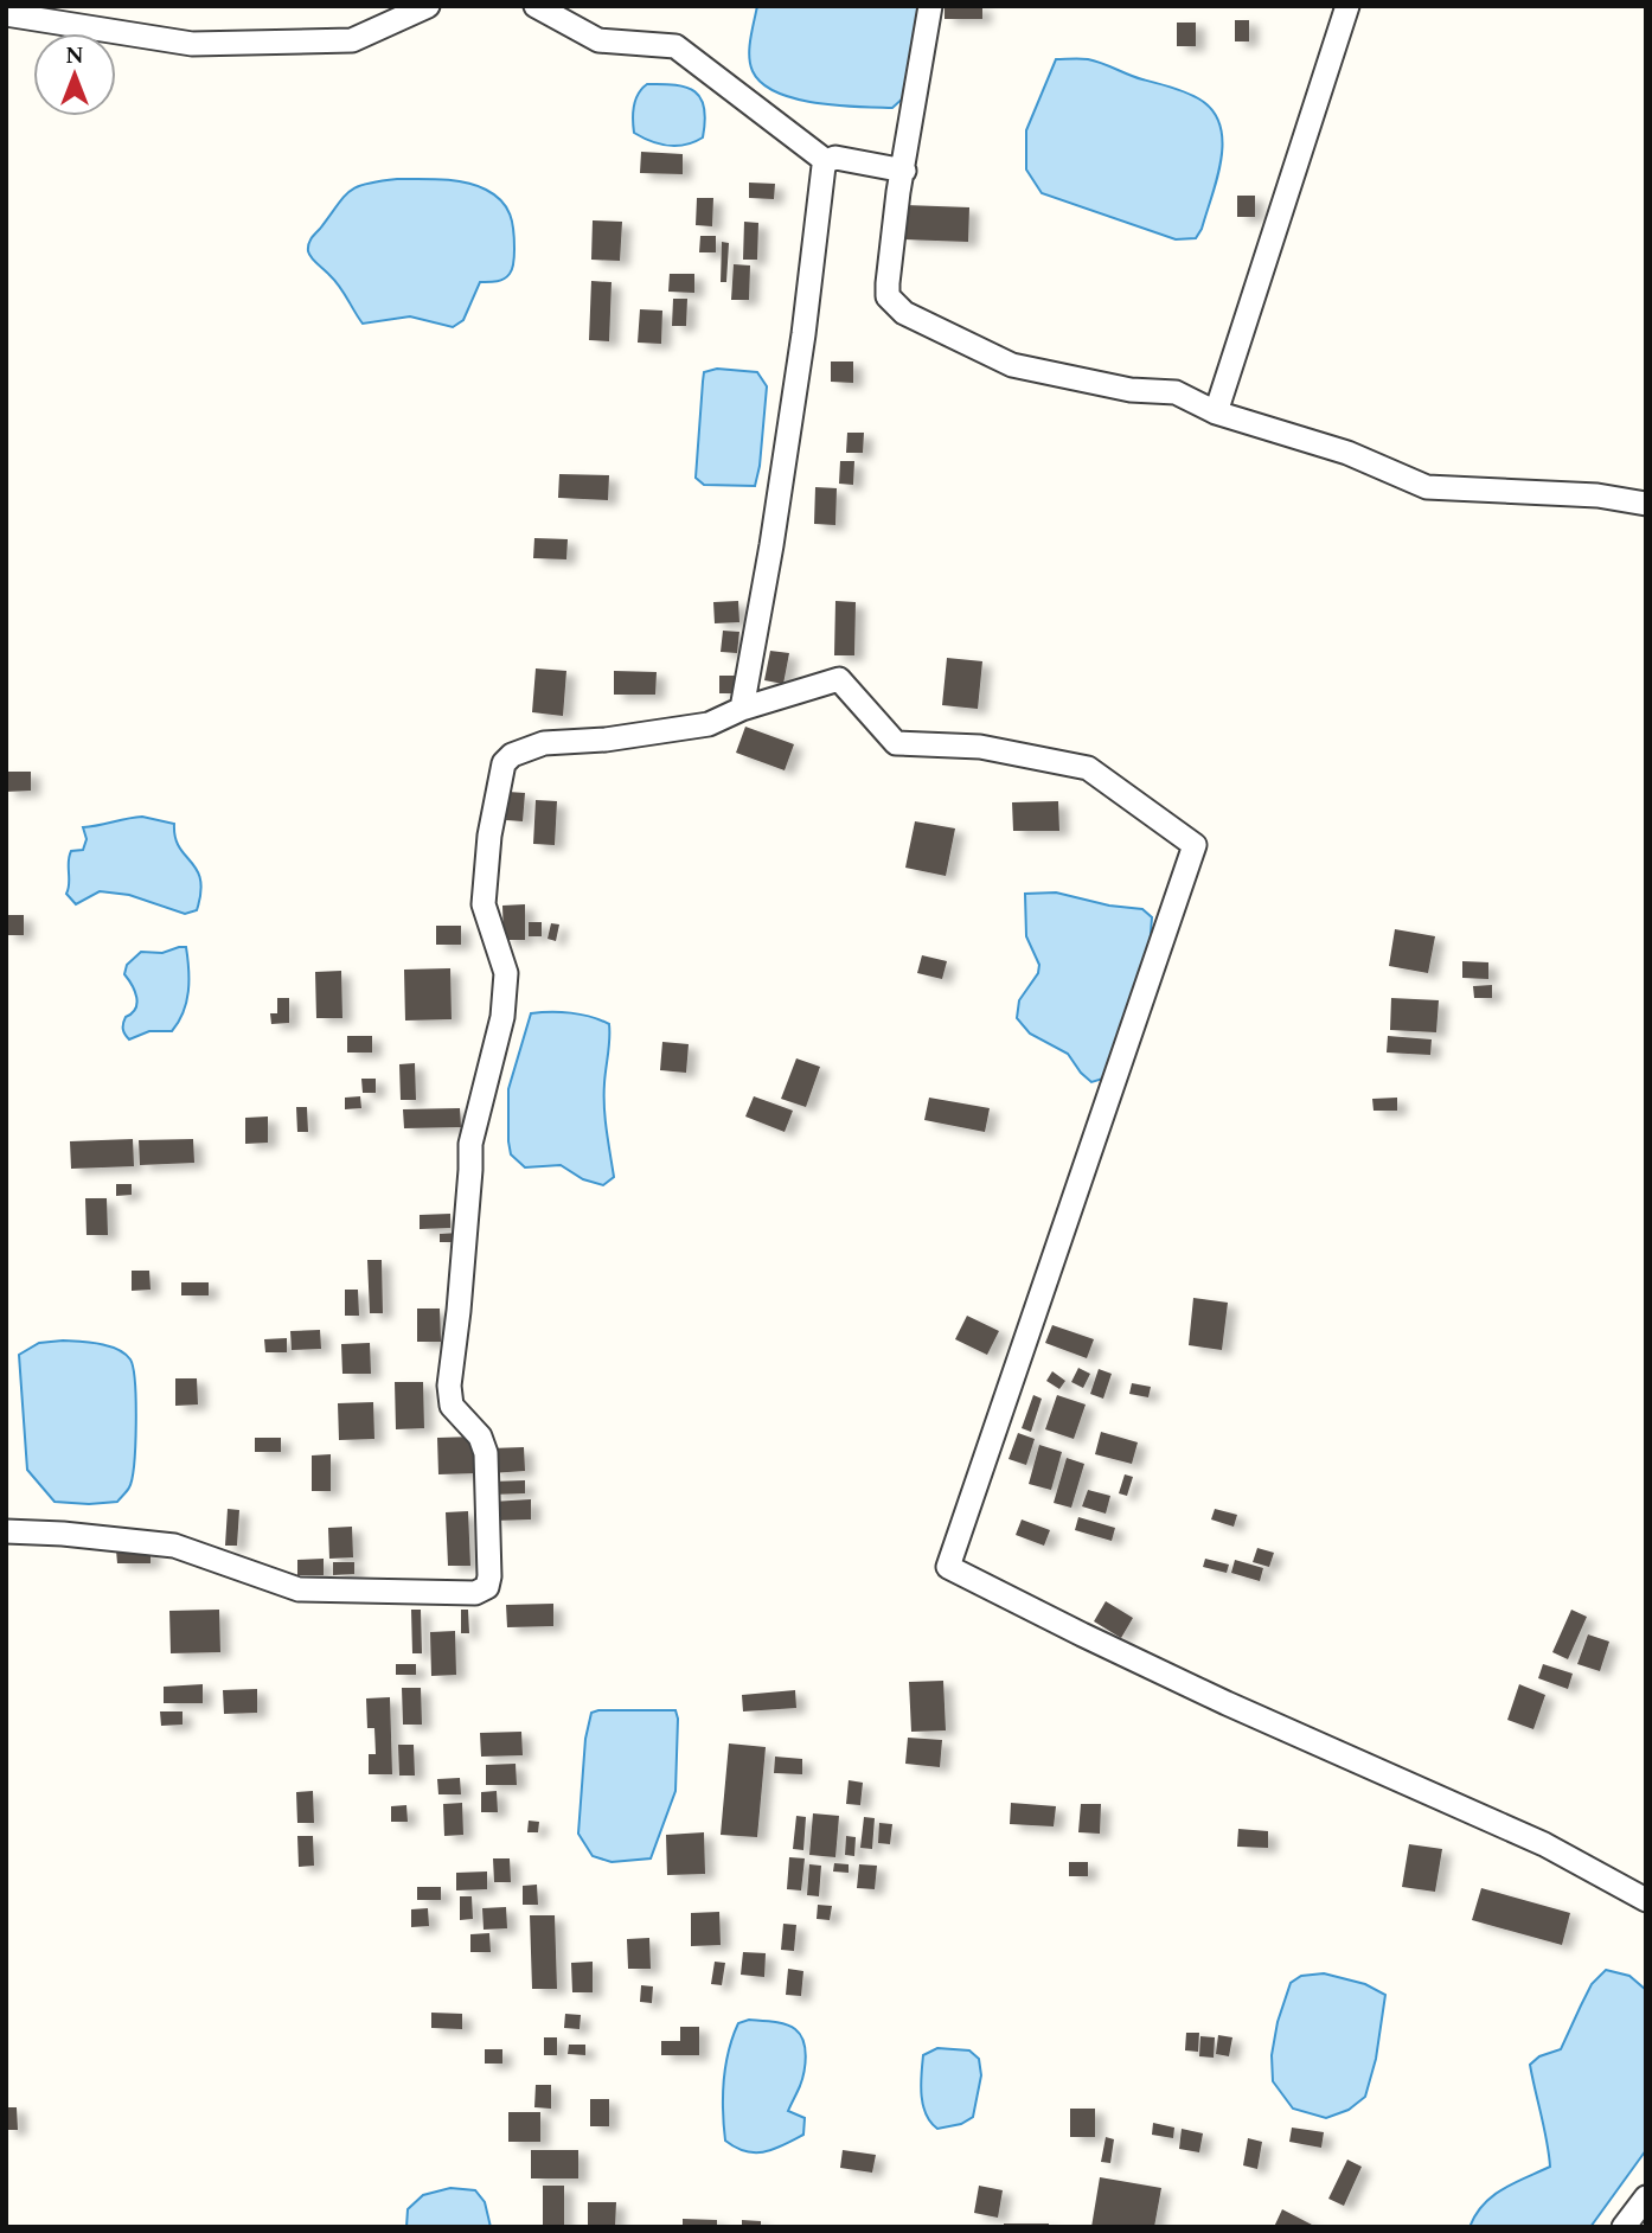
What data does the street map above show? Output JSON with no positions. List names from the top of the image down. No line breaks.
{"north":"top"}
